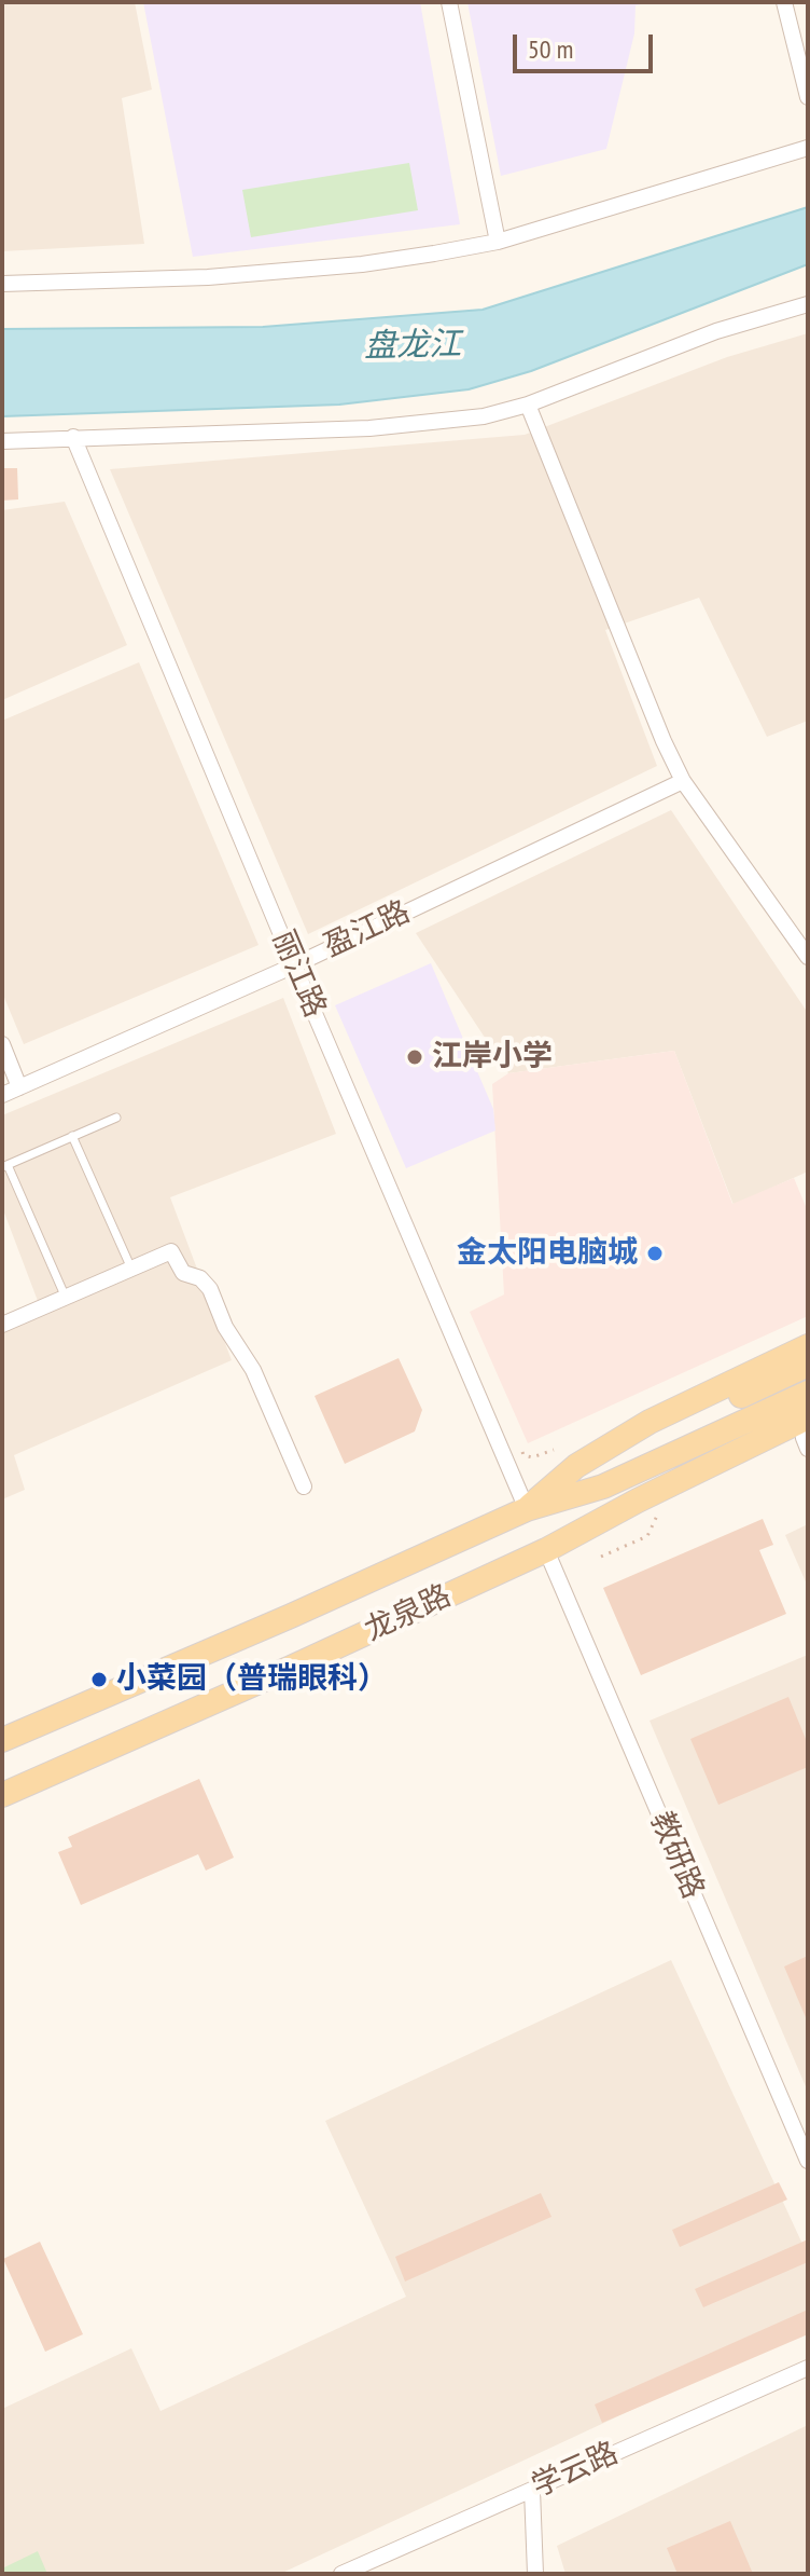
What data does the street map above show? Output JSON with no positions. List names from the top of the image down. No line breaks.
{"streets":{"main road":["龙泉路"],"street":["盈江路","丽江路","教研路","学云路"]},"crossings":[["盈江路","丽江路"],["丽江路","龙泉路"],["龙泉路","教研路"]],"water":["盘龙江"],"places":["江岸小学","金太阳电脑城","小菜园（普瑞眼科）"],"scale_bar":"50 m"}
